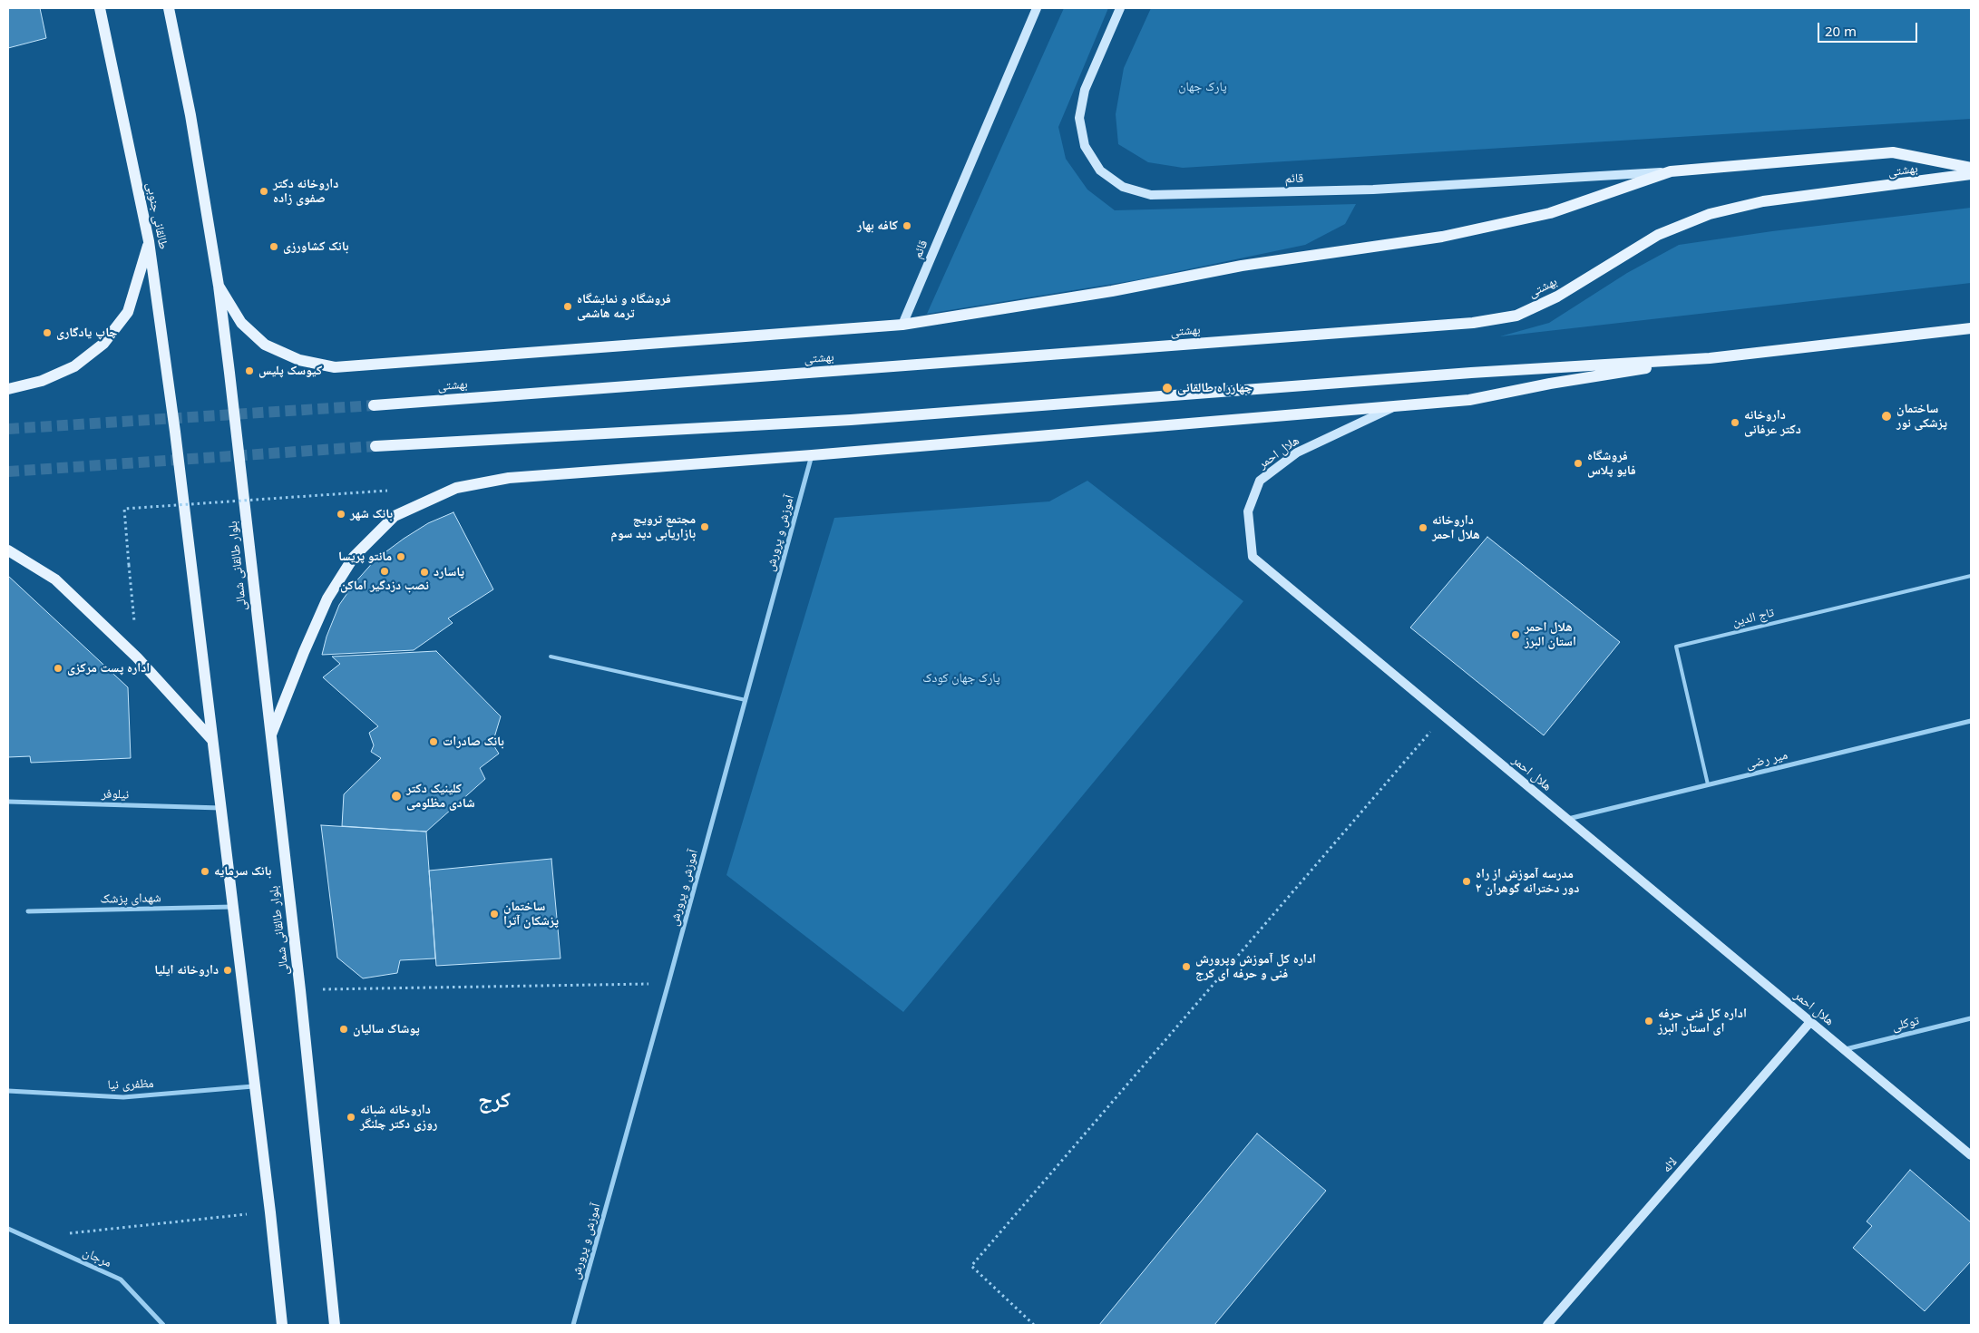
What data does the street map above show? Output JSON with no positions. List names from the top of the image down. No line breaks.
{"streets":{"main road":["بهشتى","طالقانی جنوبی","بلوار طالقانی شمالی"],"street":["قائم","هلال احمر","آموزش و پرورش","میر رضی","نیلوفر","شهدای پزشک","توکلی","مظفری نیا","لاله","مرجان"],"lane":["تاج الدین"]},"crossings":[["هلال احمر","میر رضی"],["هلال احمر","توکلی"],["هلال احمر","لاله"],["تاج الدین","میر رضی"]],"districts":["کرج"],"parks":["پارک جهان","پارک جهان کودک"],"places":["داروخانه دکتر صفوی زاده","کافه بهار","بانک کشاورزی","فروشگاه و نمايشگاه ترمه هاشمى","چاپ یادگاری","کیوسک پلیس","چهارراه طالقانی","ساختمان پزشکی نور","داروخانه دکتر عرفانی","فروشگاه فایو پلاس","بانک شهر","مجتمع ترویج بازاریابی دید سوم","داروخانه هلال احمر","مانتو پریسا","نصب دزدگیر اماکن","پاسارد","هلال احمر استان البرز","اداره پست مرکزی","بانک صادرات","کلینیک دکتر شادی مظلومی","بانک سرمایه","مدرسه آموزش از راه دور دخترانه گوهران ۲","ساختمان پزشکان آترا","اداره کل آموزش وپرورش فنی و حرفه ای کرج","داروخانه ایلیا","اداره کل فنی حرفه ای استان البرز","پوشاک سالیان","داروخانه شبانه روزی دکتر چلنگر"],"scale_bar":"20 m"}
